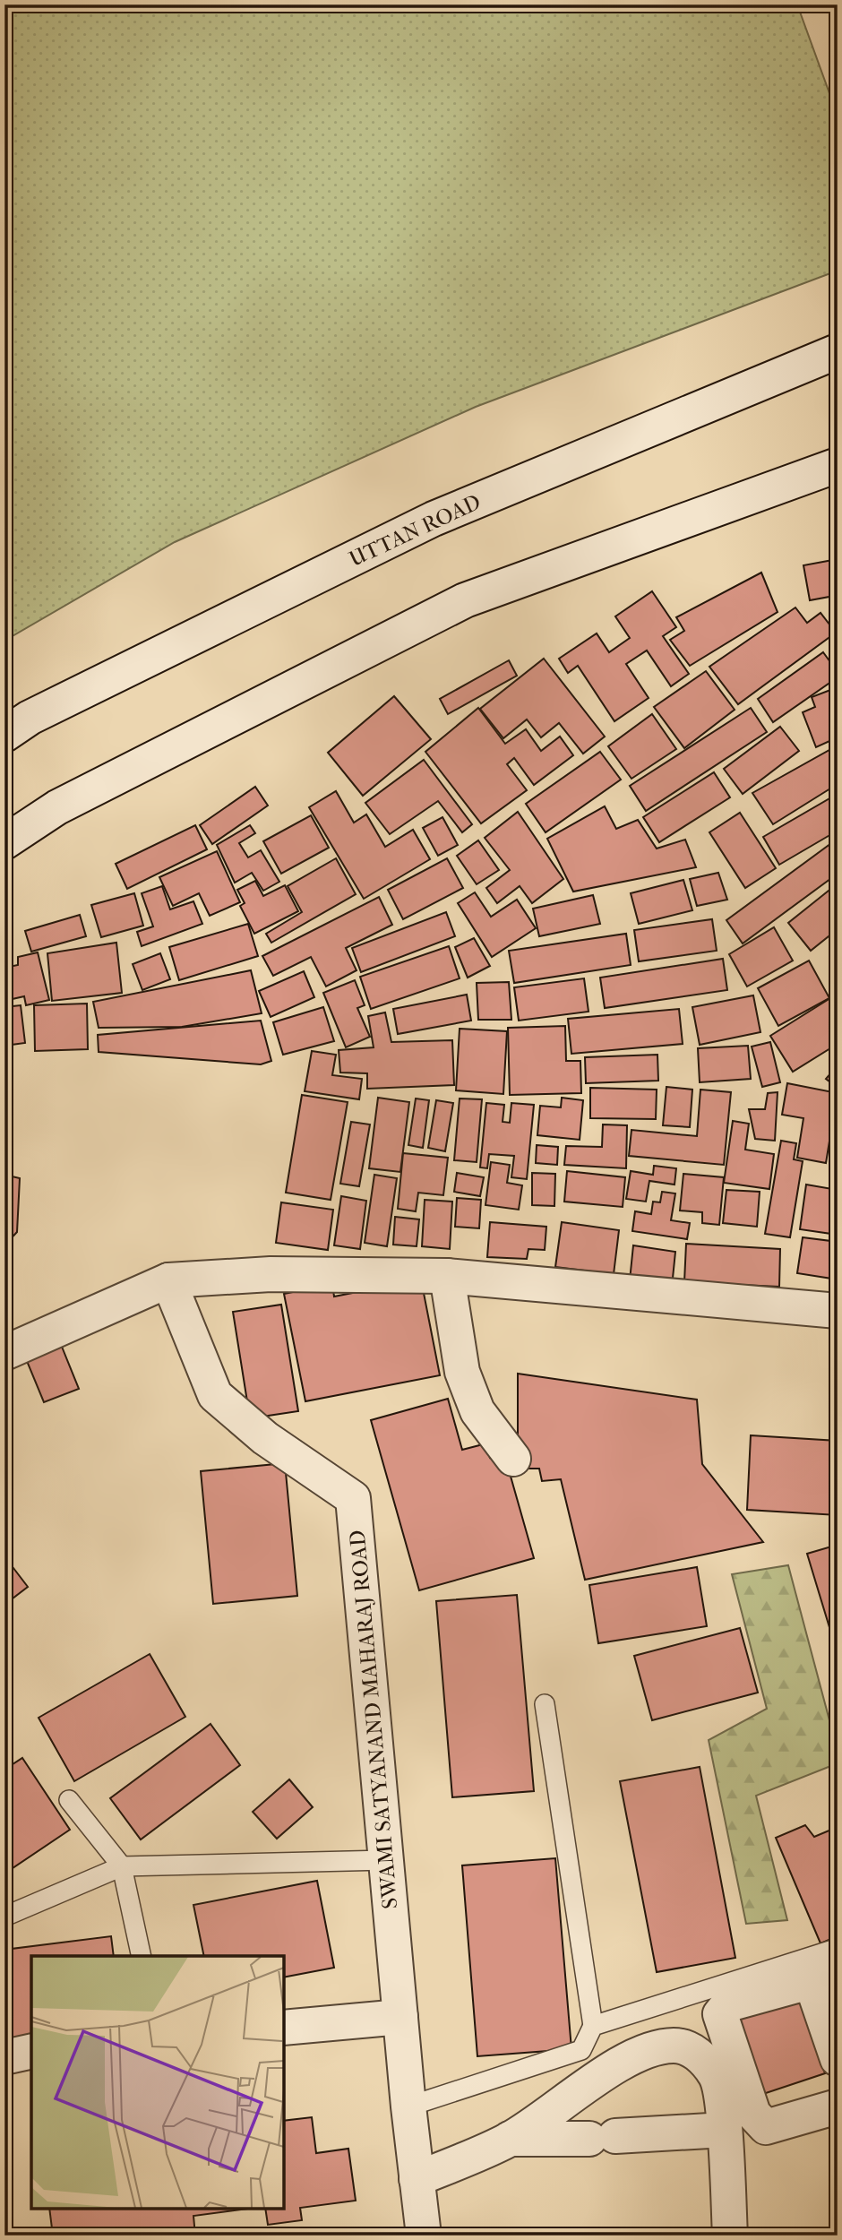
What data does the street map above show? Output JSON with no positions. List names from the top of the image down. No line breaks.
{"streets":{"street":["UTTAN ROAD","SWAMI SATYANAND MAHARAJ ROAD"]}}
